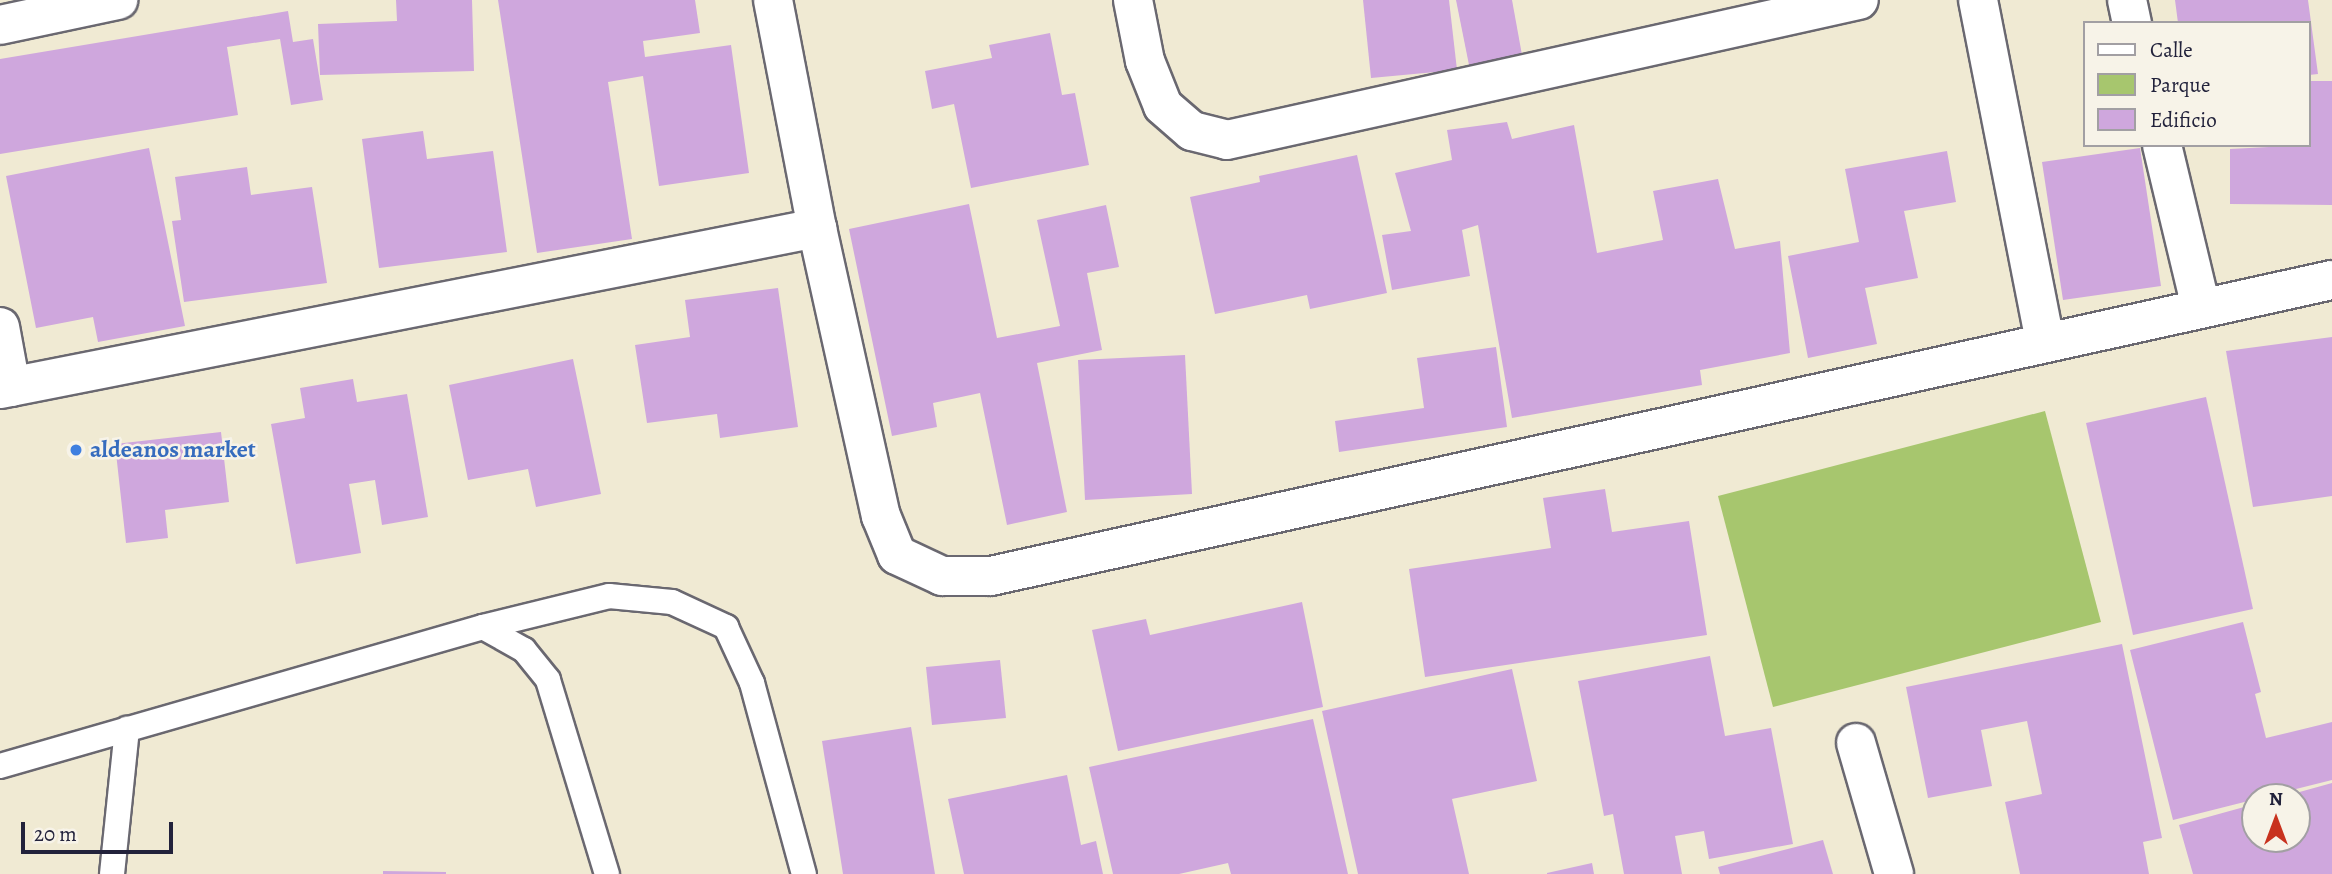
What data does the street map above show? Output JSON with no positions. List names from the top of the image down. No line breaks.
{"places":["aldeanos market"],"legend":["Calle","Parque","Edificio"],"scale_bar":"20 m","north":"top"}
